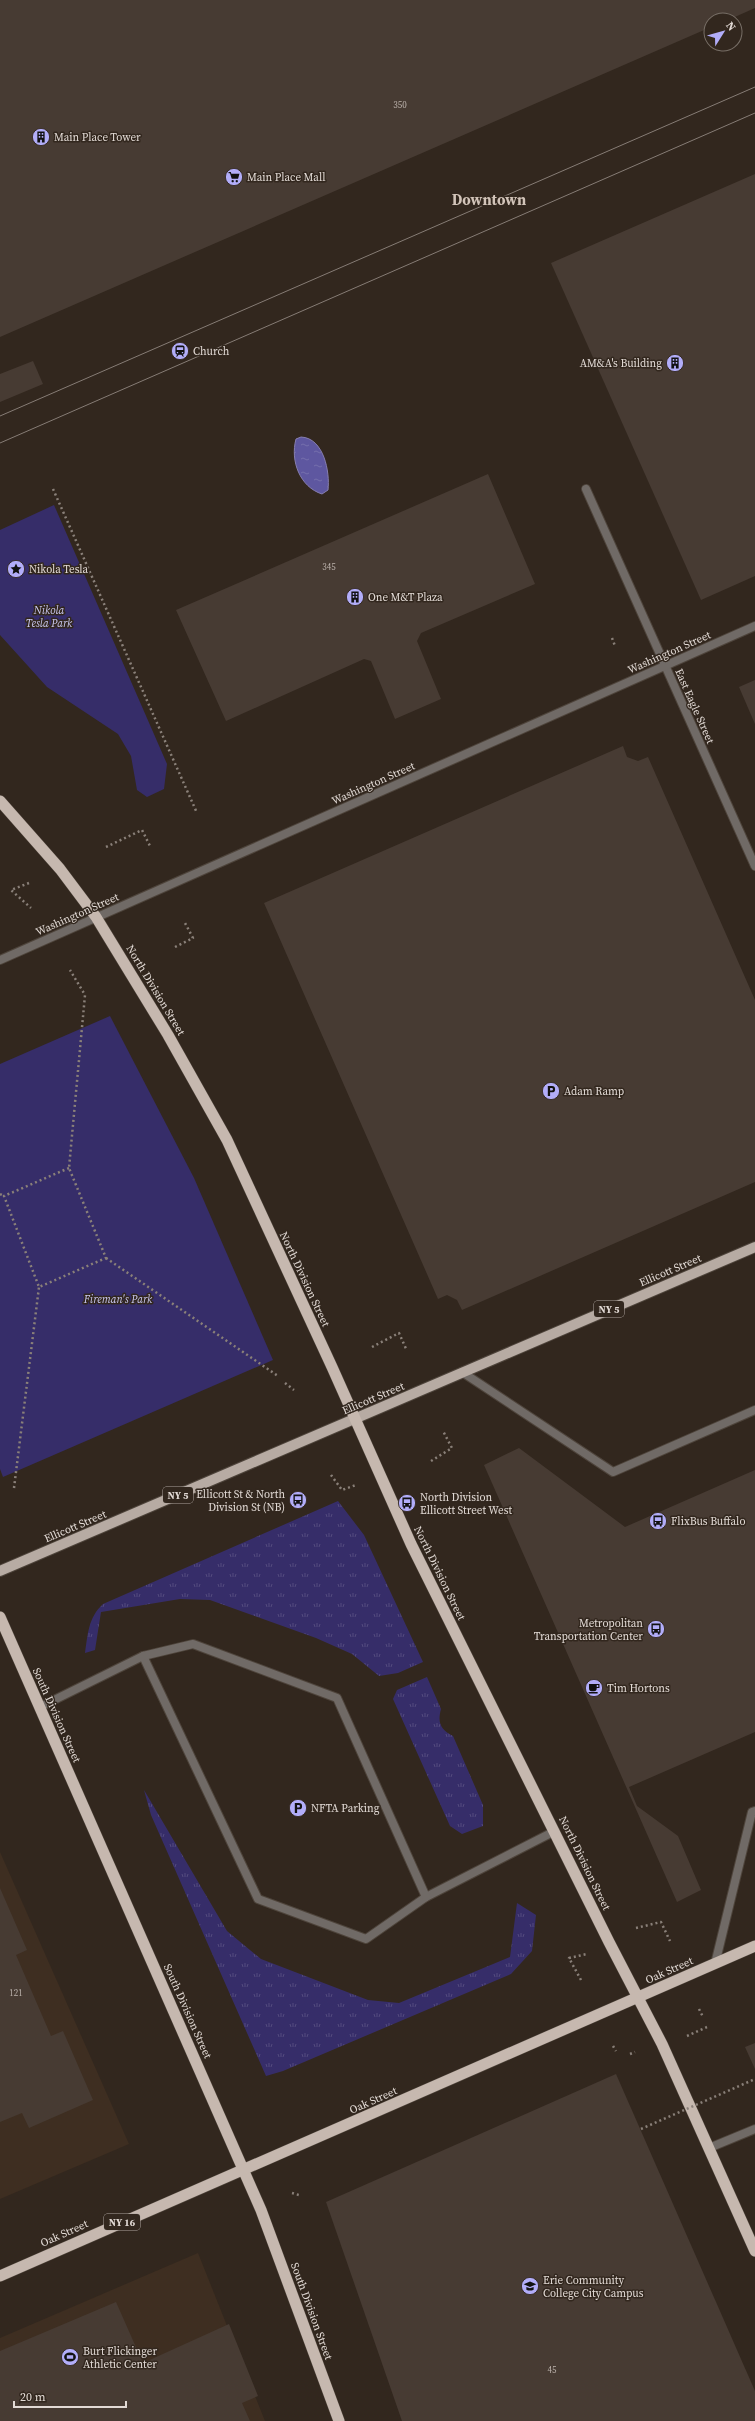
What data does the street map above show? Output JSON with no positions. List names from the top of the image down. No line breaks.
{"streets":{"highway":["North Division Street","South Division Street","Oak Street","NY 16"],"main road":["Ellicott Street","NY 5"],"street":["Washington Street","East Eagle Street"]},"crossings":[["Washington Street","East Eagle Street"],["Washington Street","North Division Street"],["North Division Street","Ellicott Street"],["North Division Street","Oak Street"],["South Division Street","Oak Street"]],"districts":["Downtown"],"parks":["Nikola Tesla Park","Fireman's Park"],"places":{"building":["Main Place Tower","AM&A's Building","One M&T Plaza"],"supermarket":["Main Place Mall"],"station":["Church"],"place":["Nikola Tesla"],"parking":["Adam Ramp","NFTA Parking"],"bus stop":["Ellicott St & North Division St (NB)","North Division Ellicott Street West","FlixBus Buffalo","Metropolitan Transportation Center"],"cafe":["Tim Hortons"],"school or university":["Erie Community College City Campus"],"sports":["Burt Flickinger Athletic Center"]},"house_numbers":["350","345","121","45"],"scale_bar":"20 m","north":"top right"}
